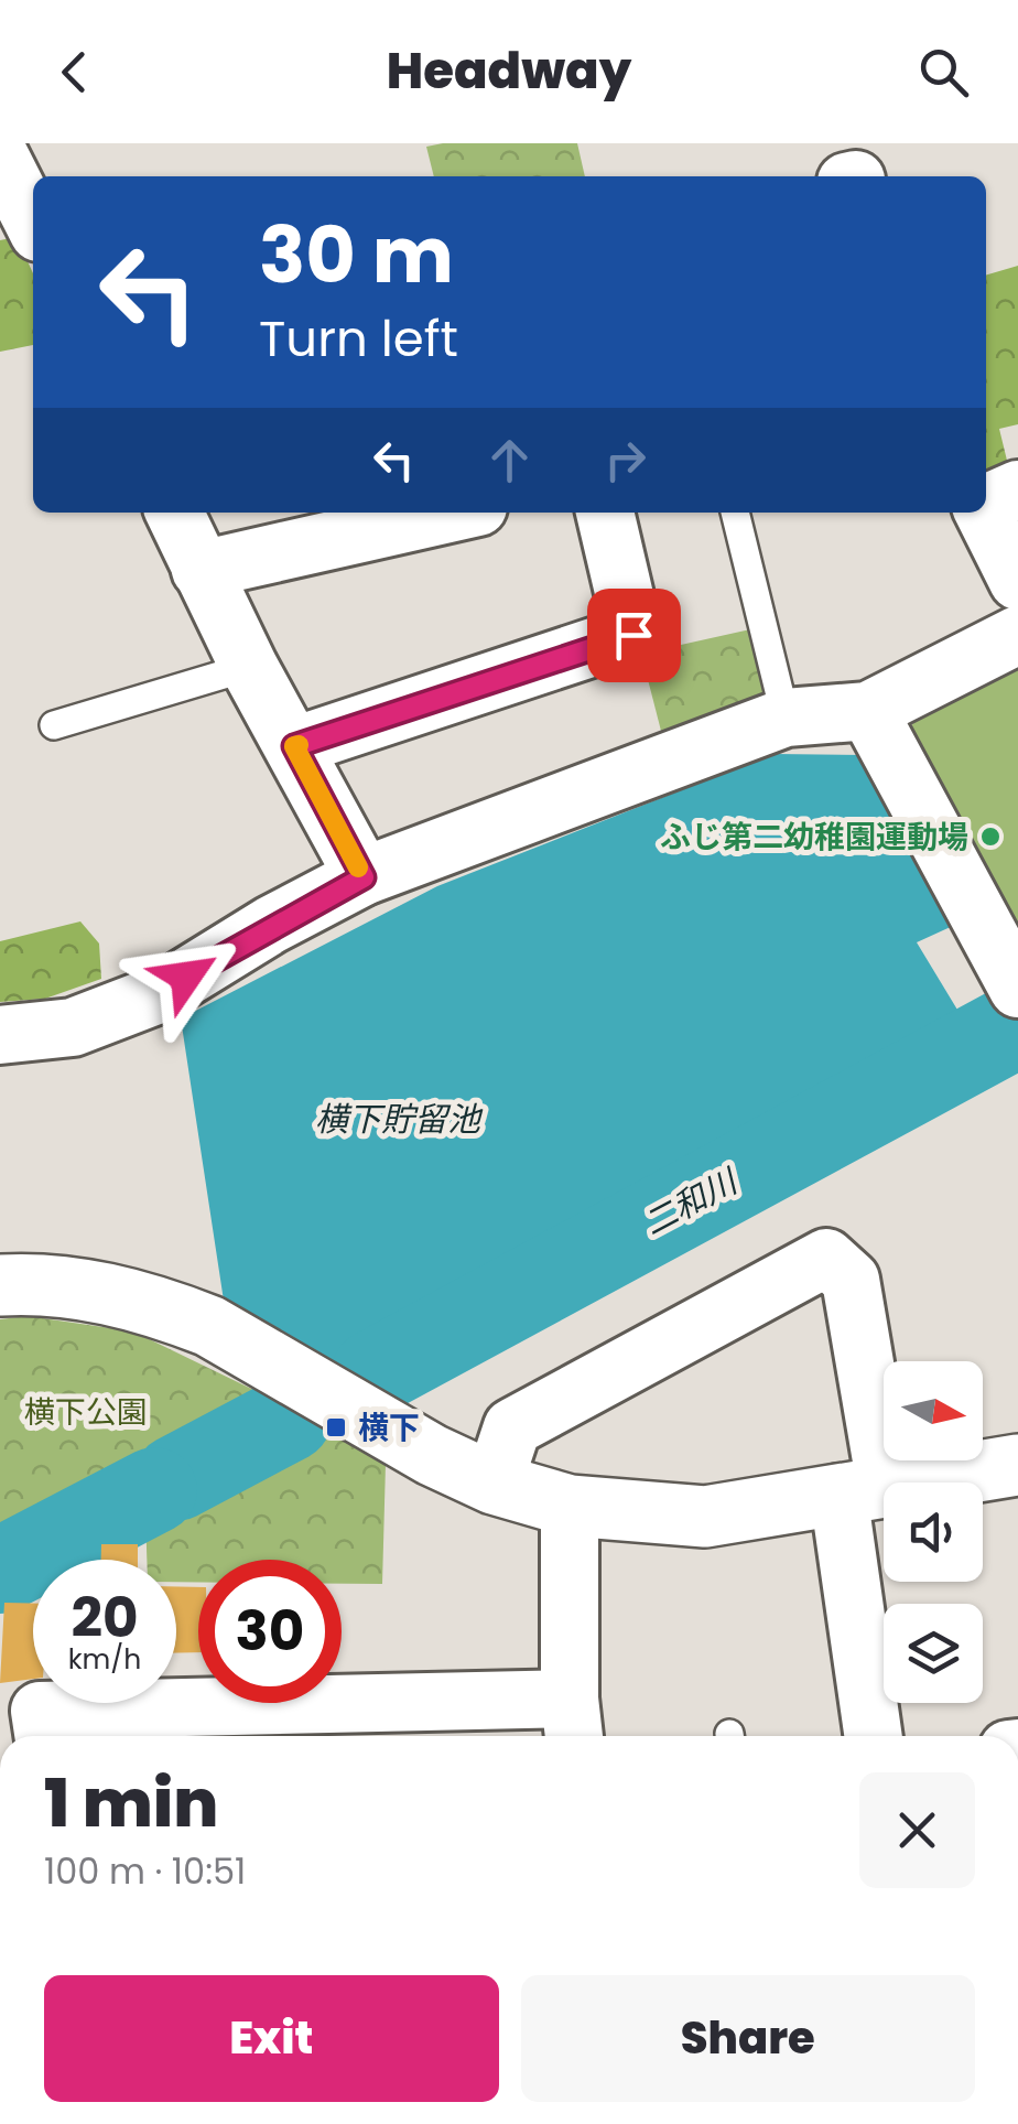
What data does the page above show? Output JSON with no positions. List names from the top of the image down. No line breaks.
{"water":["横下貯留池","二和川"],"parks":["横下公園"],"places":{"other":["ふじ第二幼稚園運動場"],"transit":["横下"]},"north":"right","page":{"header":"Headway","turn":["30 m","Turn left"],"speed":"20 km/h","limit":"30","heading":["1 min","100 m · 10:51"],"buttons":["Exit","Share"]}}
